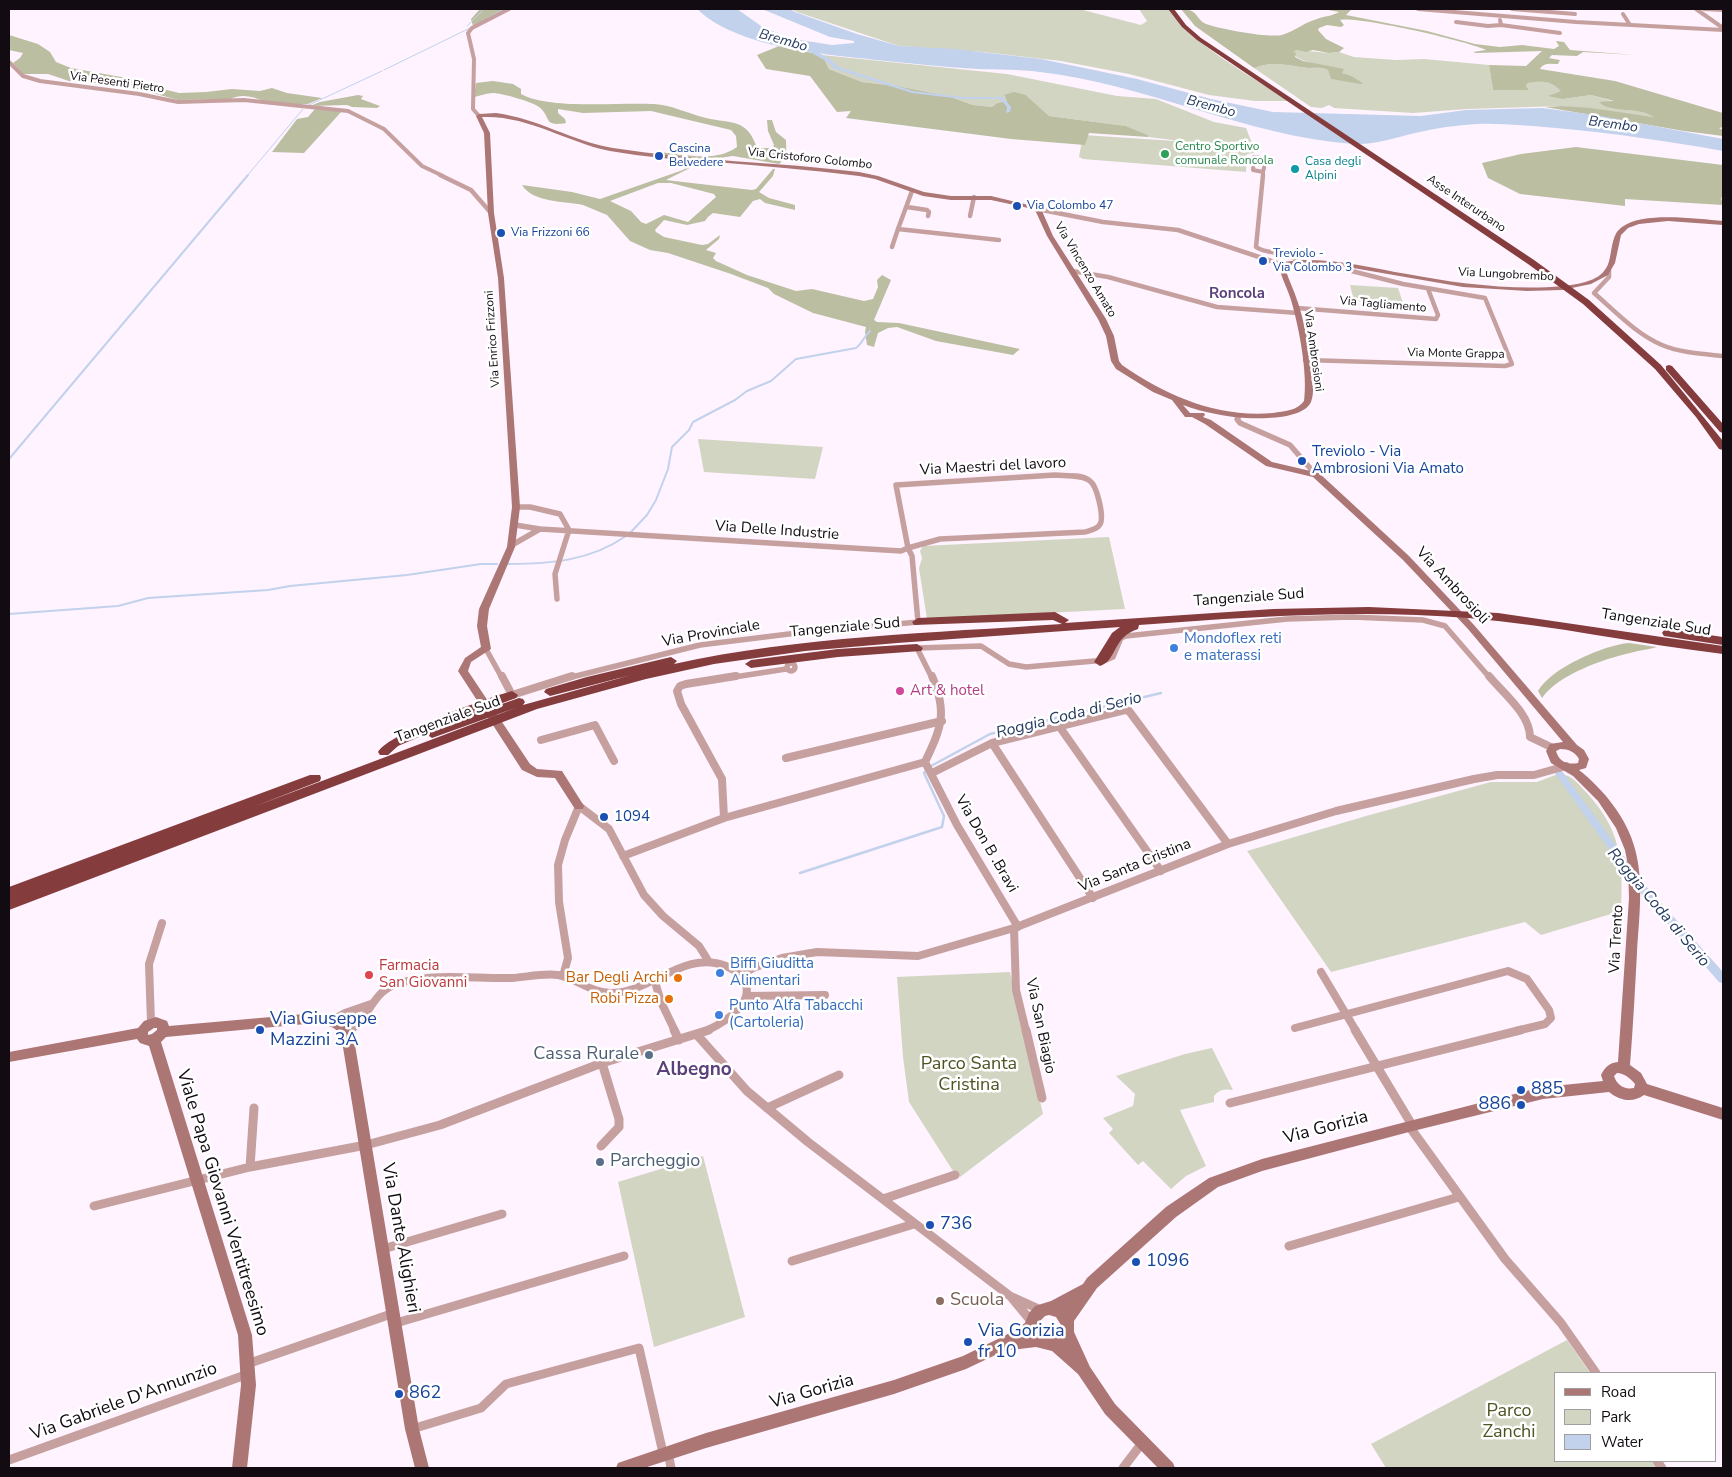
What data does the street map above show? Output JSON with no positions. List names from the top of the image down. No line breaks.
{"streets":{"highway":["Asse Interurbano","Tangenziale Sud"],"street":["Via Pesenti Pietro","Via Cristoforo Colombo","Via Vincenzo Amato","Via Lungobrembo","Via Tagliamento","Via Enrico Frizzoni","Via Ambrosioni","Via Monte Grappa","Via Maestri del lavoro","Via Delle Industrie","Via Ambrosioli","Via Provinciale","Via Don B .Bravi","Via Santa Cristina","Via Trento","Via San Biagio","Via Gorizia","Viale Papa Giovanni Ventitreesimo","Via Dante Alighieri","Via Gabriele D'Annunzio"]},"crossings":[["Via Pesenti Pietro","Via Enrico Frizzoni"],["Via Cristoforo Colombo","Via Vincenzo Amato"],["Via Cristoforo Colombo","Via Lungobrembo"],["Via Cristoforo Colombo","Via Enrico Frizzoni"],["Via Cristoforo Colombo","Via Ambrosioni"],["Via Vincenzo Amato","Via Ambrosioni"],["Via Vincenzo Amato","Via Ambrosioli"],["Via Lungobrembo","Via Ambrosioni"],["Via Lungobrembo","Via Monte Grappa"],["Via Tagliamento","Via Ambrosioni"],["Via Tagliamento","Via Monte Grappa"],["Via Enrico Frizzoni","Via Delle Industrie"],["Via Ambrosioni","Via Monte Grappa"],["Via Maestri del lavoro","Via Delle Industrie"],["Via Ambrosioli","Via Trento"],["Via Don B .Bravi","Via Santa Cristina"],["Via Don B .Bravi","Via San Biagio"],["Via Santa Cristina","Via Trento"],["Via Santa Cristina","Via San Biagio"],["Via Trento","Via Gorizia"],["Viale Papa Giovanni Ventitreesimo","Via Gabriele D'Annunzio"],["Via Dante Alighieri","Via Gabriele D'Annunzio"]],"districts":["Roncola","Albegno"],"water":["Brembo","Roggia Coda di Serio"],"parks":["Parco Santa Cristina","Parco Zanchi"],"places":["Centro Sportivo comunale Roncola","Cascina Belvedere","Casa degli Alpini","Via Colombo 47","Via Frizzoni 66","Treviolo - Via Colombo 3","Treviolo - Via Ambrosioni Via Amato","Mondoflex reti e materassi","Art & hotel","1094","Biffi Giuditta Alimentari","Farmacia San Giovanni","Bar Degli Archi","Robi Pizza","Punto Alfa Tabacchi (Cartoleria)","Via Giuseppe Mazzini 3A","Cassa Rurale","885","886","Parcheggio","736","1096","Scuola","Via Gorizia fr 10","862"],"legend":["Road","Park","Water"]}
